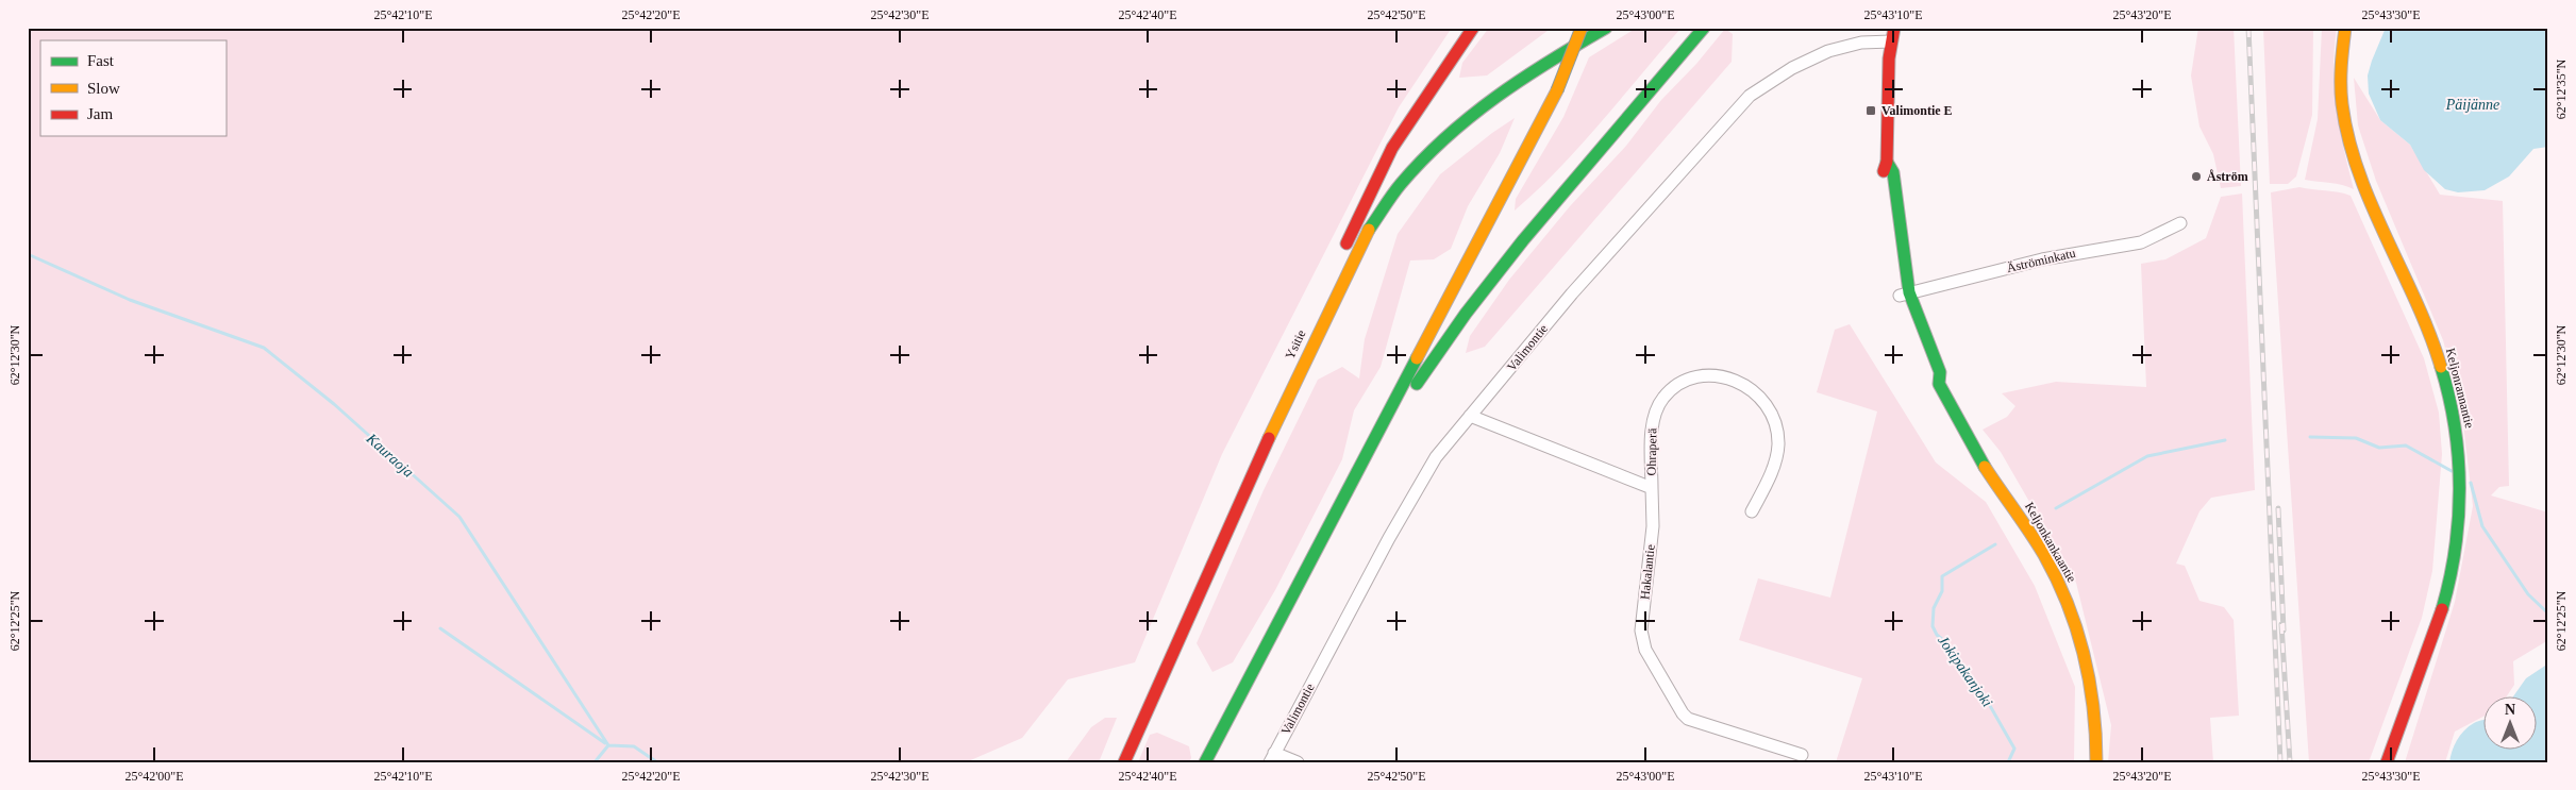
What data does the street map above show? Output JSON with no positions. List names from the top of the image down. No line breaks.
{"streets":{"main road":["Ysitie","Keljonrannantie","Keljonkankaantie"],"street":["Äströminkatu","Valimontie","Ohraperä","Hakalantie"]},"crossings":[["Äströminkatu","Keljonkankaantie"],["Valimontie","Keljonkankaantie"],["Ohraperä","Hakalantie"]],"water":["Päijänne","Kauraoja","Jokipakanjoki"],"places":{"transit":["Valimontie E"],"other":["Åström"]},"legend":["Fast","Slow","Jam"],"north":"top","coordinates":["25°42'10\"E","25°42'20\"E","25°42'30\"E","25°42'40\"E","25°42'50\"E","25°43'00\"E","25°43'10\"E","25°43'20\"E","25°43'30\"E","62°12'35\"N","62°12'30\"N","62°12'25\"N","25°42'00\"E"]}
